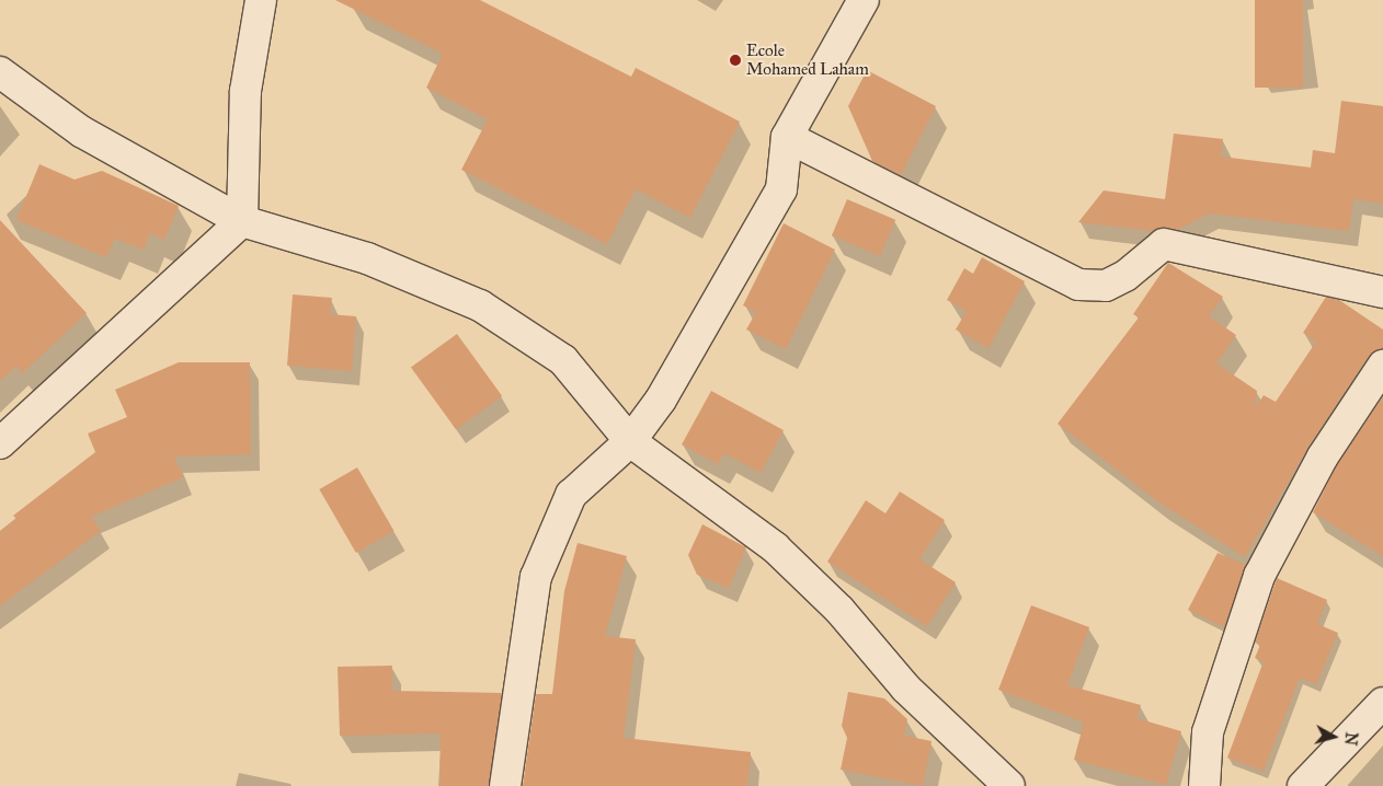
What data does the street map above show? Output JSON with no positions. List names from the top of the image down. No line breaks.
{"places":["Ecole Mohamed Laham"],"north":"right"}
